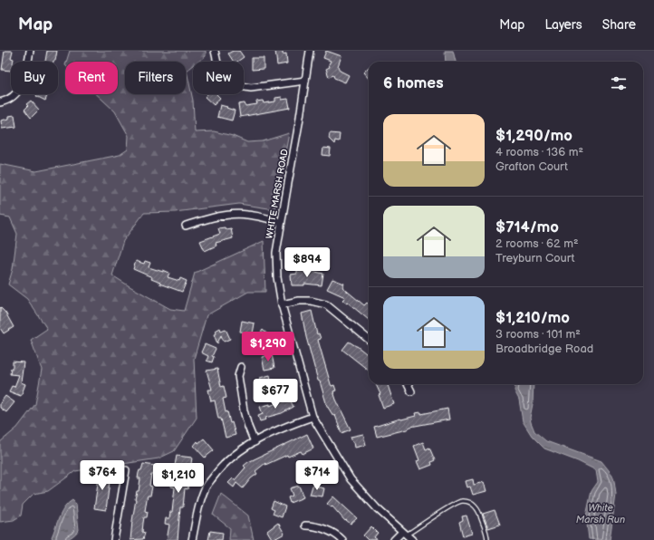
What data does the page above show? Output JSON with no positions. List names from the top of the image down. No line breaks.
{"streets":{"street":["WHITE MARSH ROAD"]},"water":["White Marsh Run"],"page":{"header":"Map","nav":["Map","Layers","Share"],"chip":["Buy","Rent","Filters","New"],"heading":"6 homes","list":[{"name":"$1,290/mo","note":"4 rooms · 136 m² · Grafton Court"},{"name":"$714/mo","note":"2 rooms · 62 m² · Treyburn Court"},{"name":"$1,210/mo","note":"3 rooms · 101 m² · Broadbridge Road"}],"price":["$894","$1,290","$677","$764","$714","$1,210"]}}
